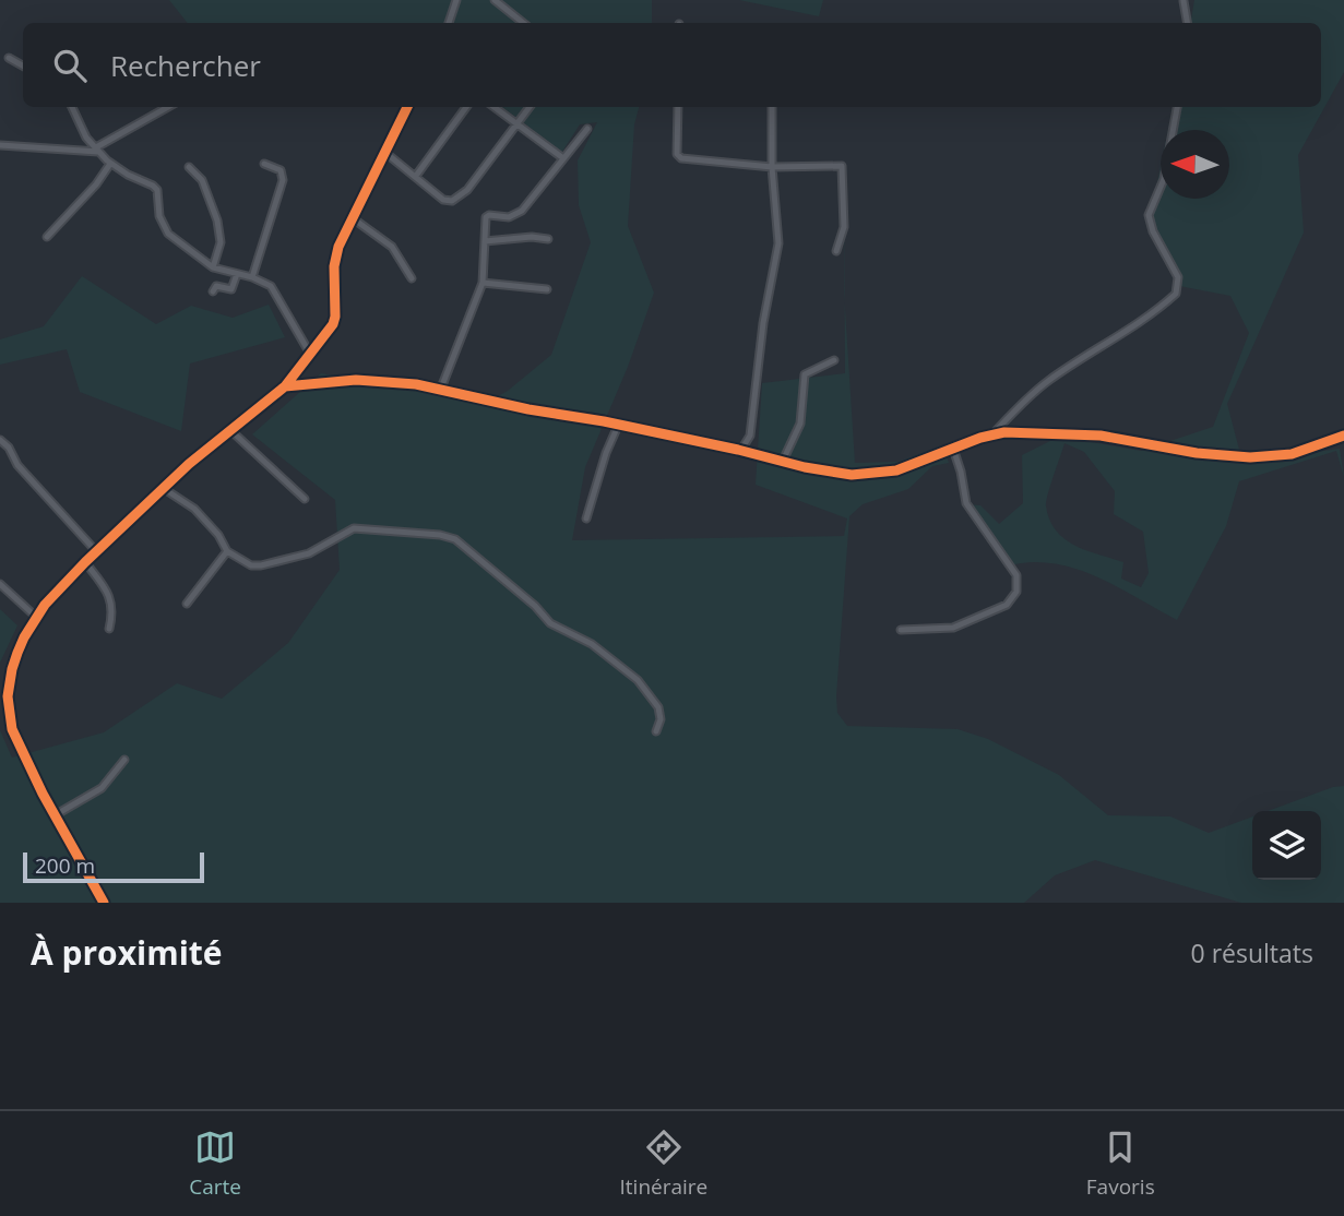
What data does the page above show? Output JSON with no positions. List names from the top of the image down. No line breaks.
{"scale_bar":"200 m","north":"left","page":{"search":"Rechercher","scale":"200 m","heading":["À proximité","0 résultats"],"nav":["Carte","Itinéraire","Favoris"]}}
